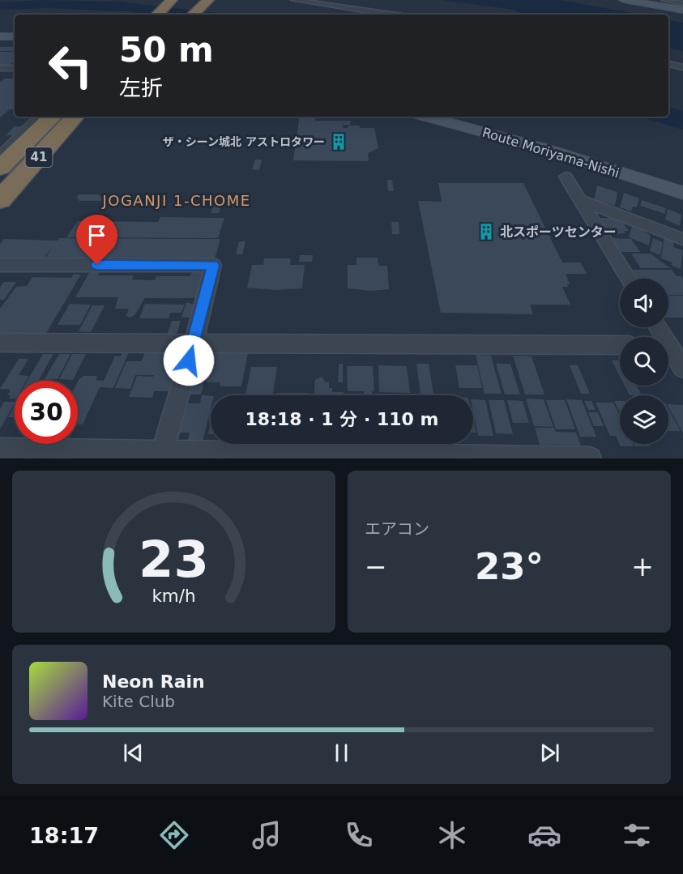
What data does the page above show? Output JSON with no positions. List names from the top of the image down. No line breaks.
{"streets":{"highway":["41"],"main road":["Route Moriyama-Nishi"]},"districts":["JOGANJI 1-CHOME"],"places":{"building":["ザ・シーン城北 アストロタワー","北スポーツセンター"]},"page":{"turn":["50 m","左折"],"limit":"30","trip":"18:18 · 1 分 · 110 m","tile":"エアコン","heat":["−","23°","+"],"song":["Neon Rain","Kite Club"],"tabs":"18:17","gauge":["23","km/h"]}}
